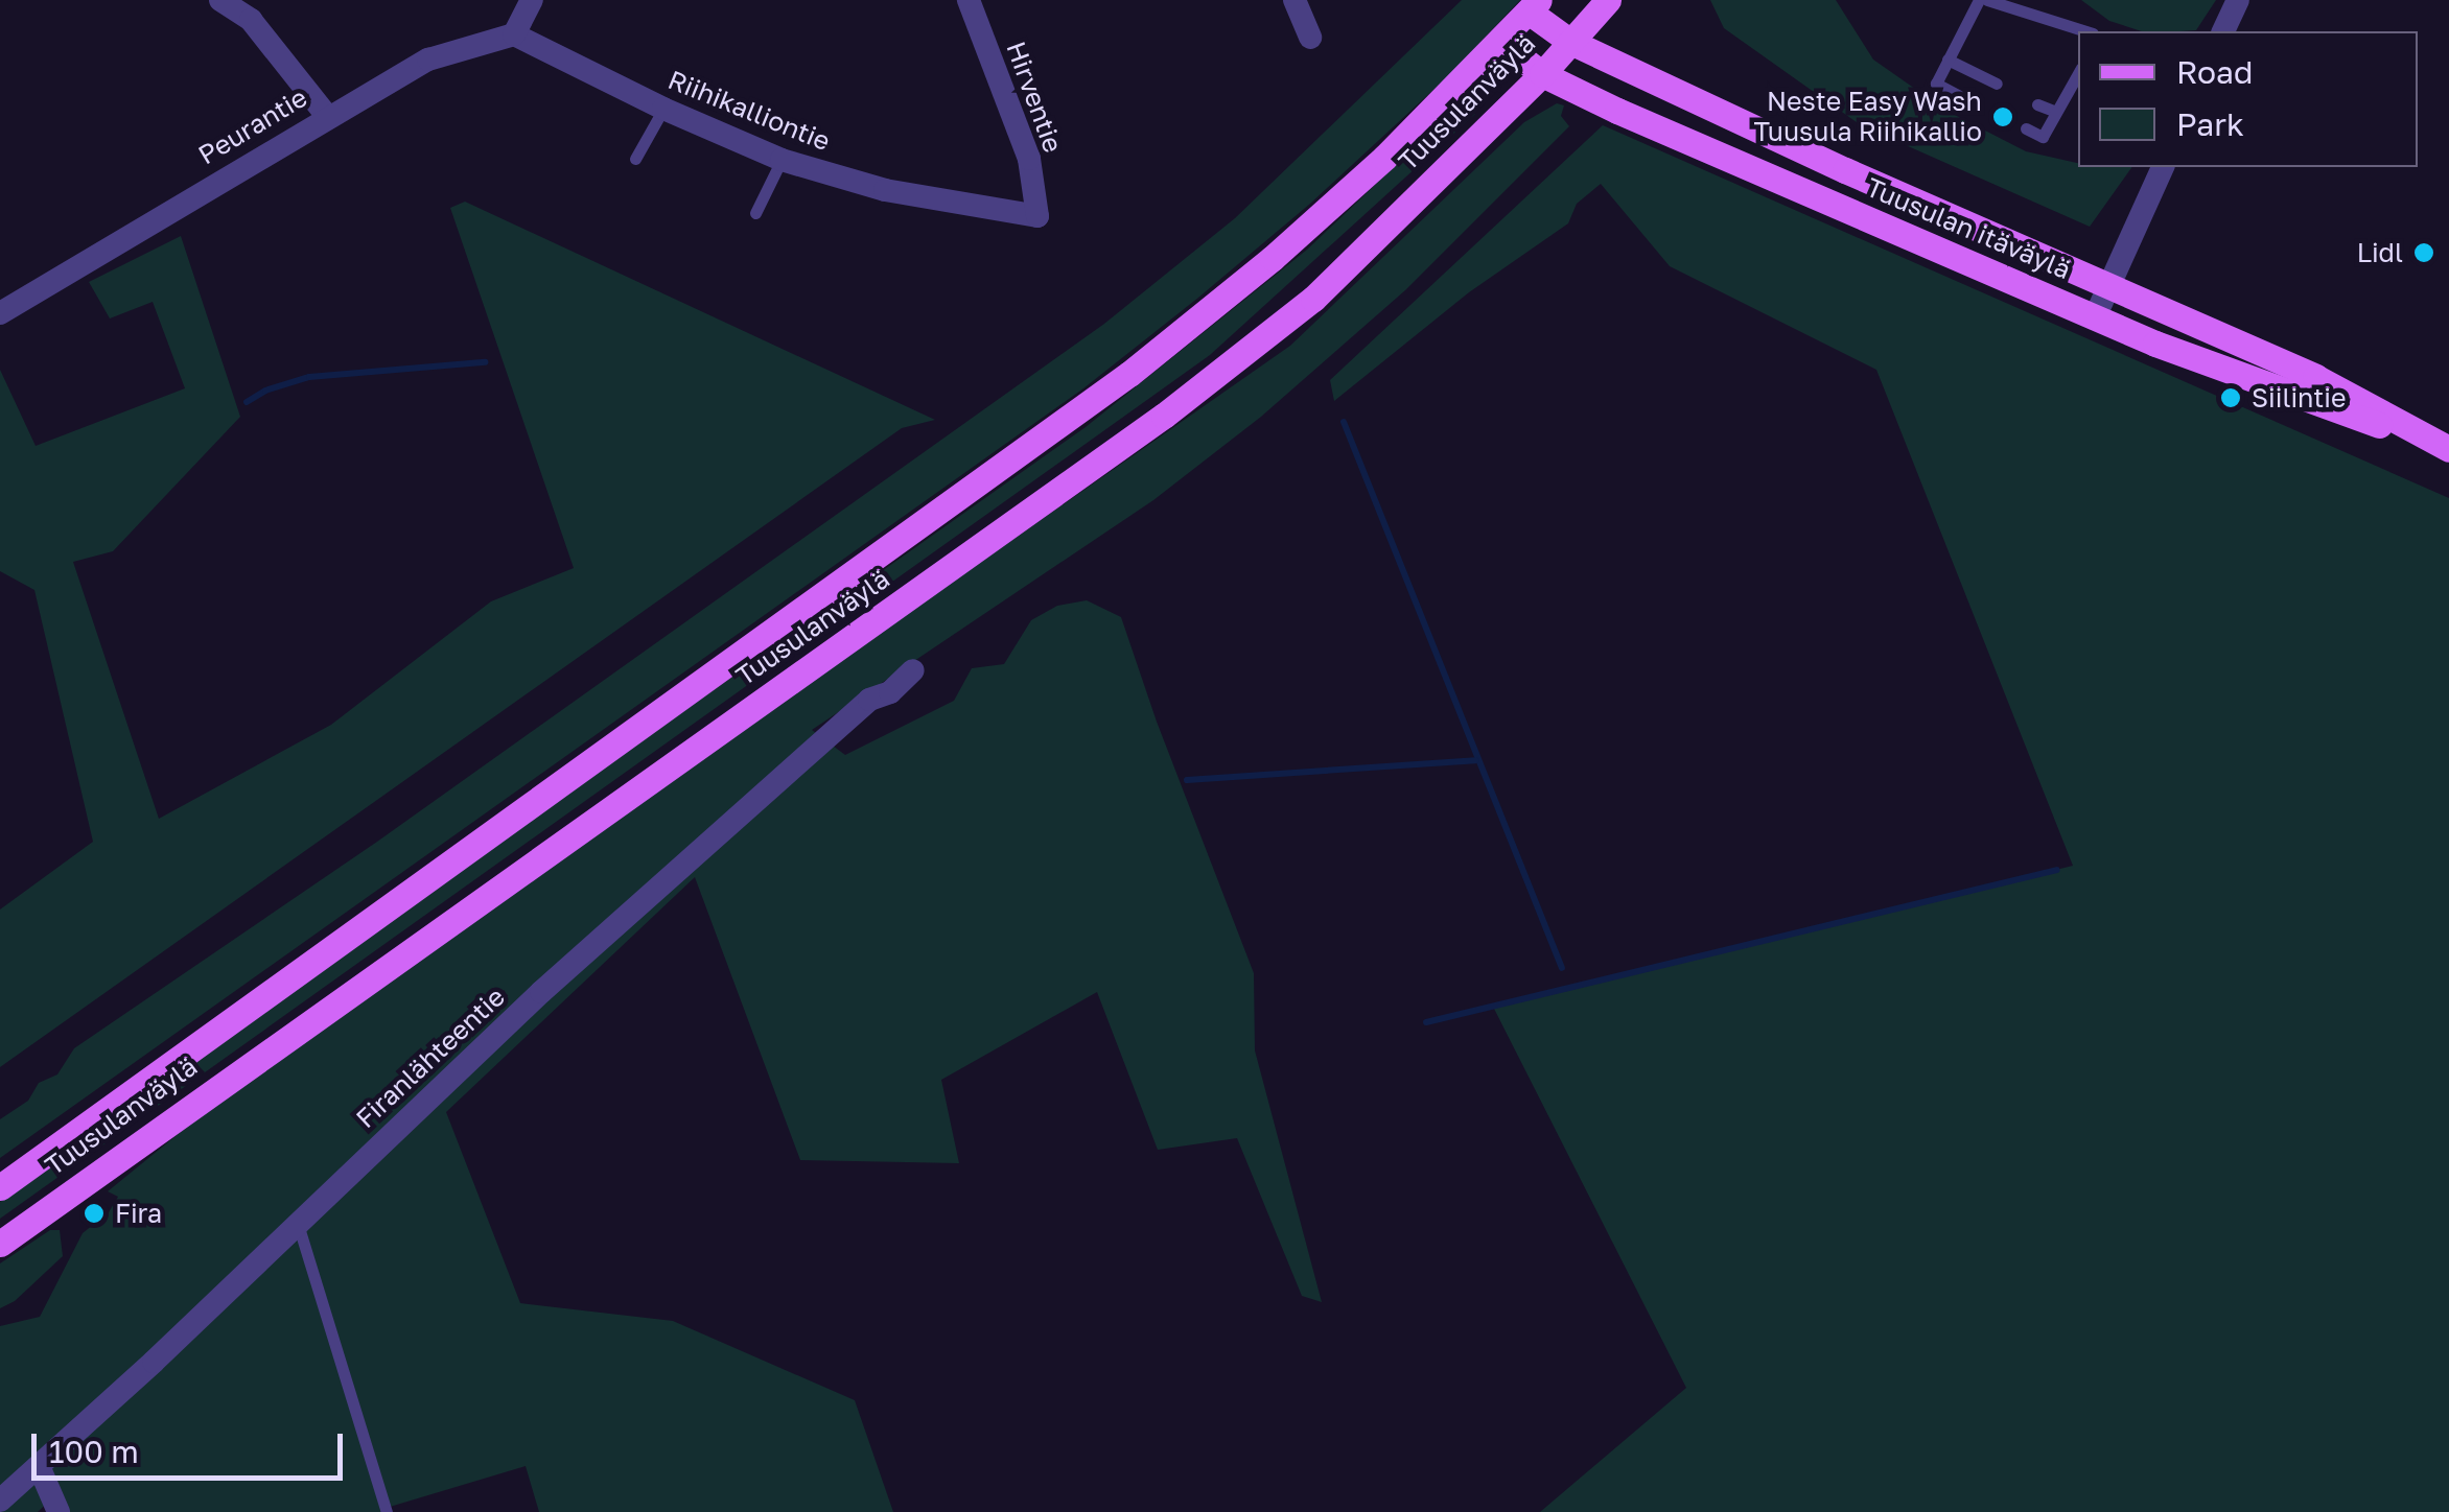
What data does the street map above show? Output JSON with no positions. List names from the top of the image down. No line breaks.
{"streets":{"main road":["Tuusulanväylä","Tuusulan itäväylä"],"street":["Hirventie","Riihikalliontie","Peurantie","Firanlähteentie"]},"crossings":[["Hirventie","Riihikalliontie"],["Tuusulanväylä","Tuusulan itäväylä"],["Riihikalliontie","Peurantie"]],"places":["Neste Easy Wash Tuusula Riihikallio","Lidl","Siilintie","Fira"],"legend":["Road","Park"],"scale_bar":"100 m"}
